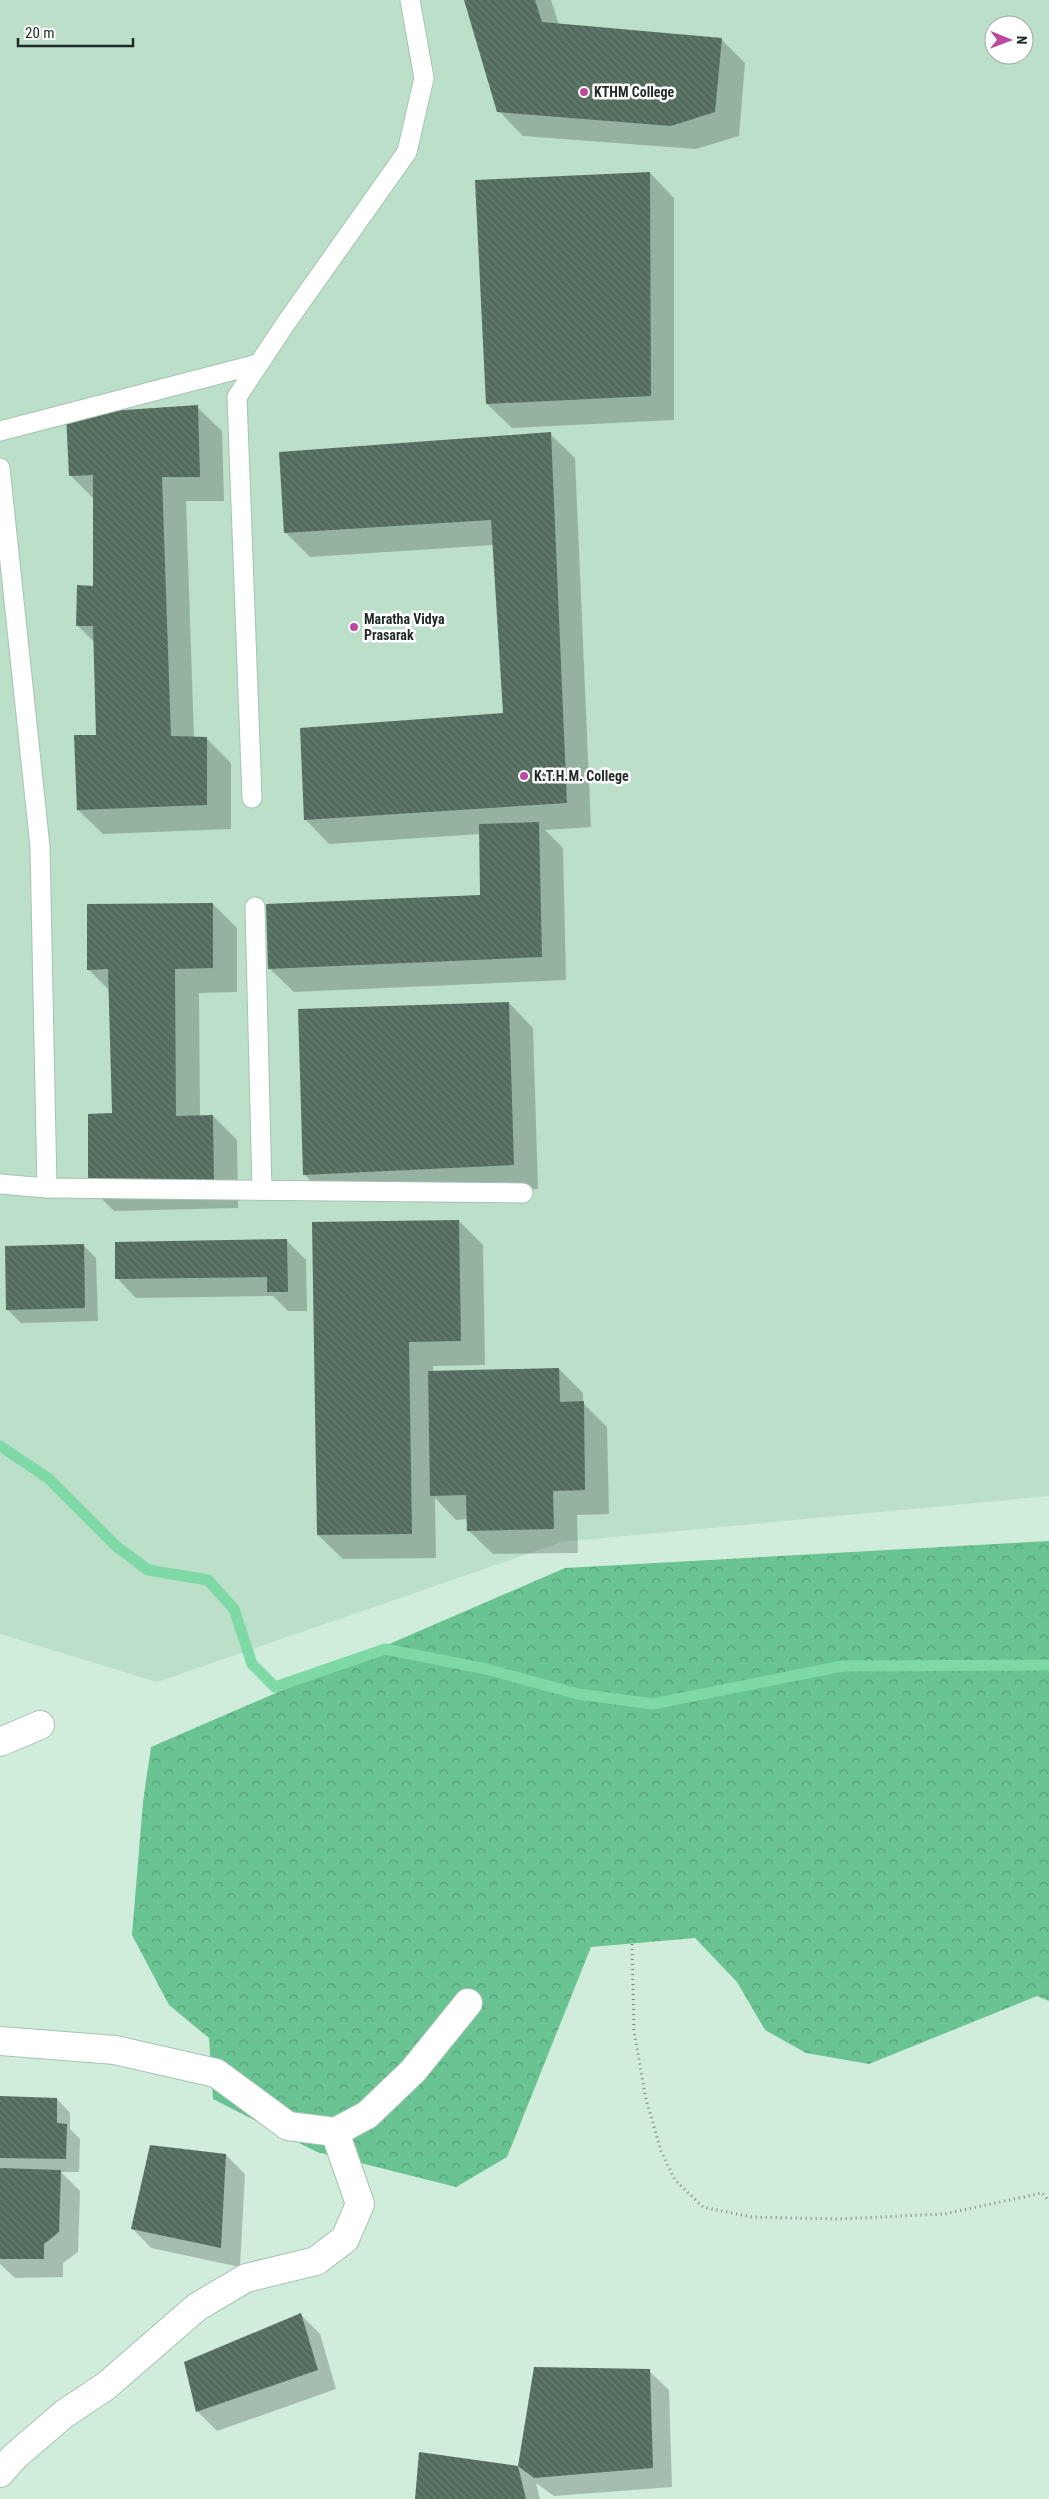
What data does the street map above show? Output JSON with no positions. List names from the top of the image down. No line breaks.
{"places":["KTHM College","Maratha Vidya Prasarak","K.T.H.M. College"],"scale_bar":"20 m","north":"right"}
